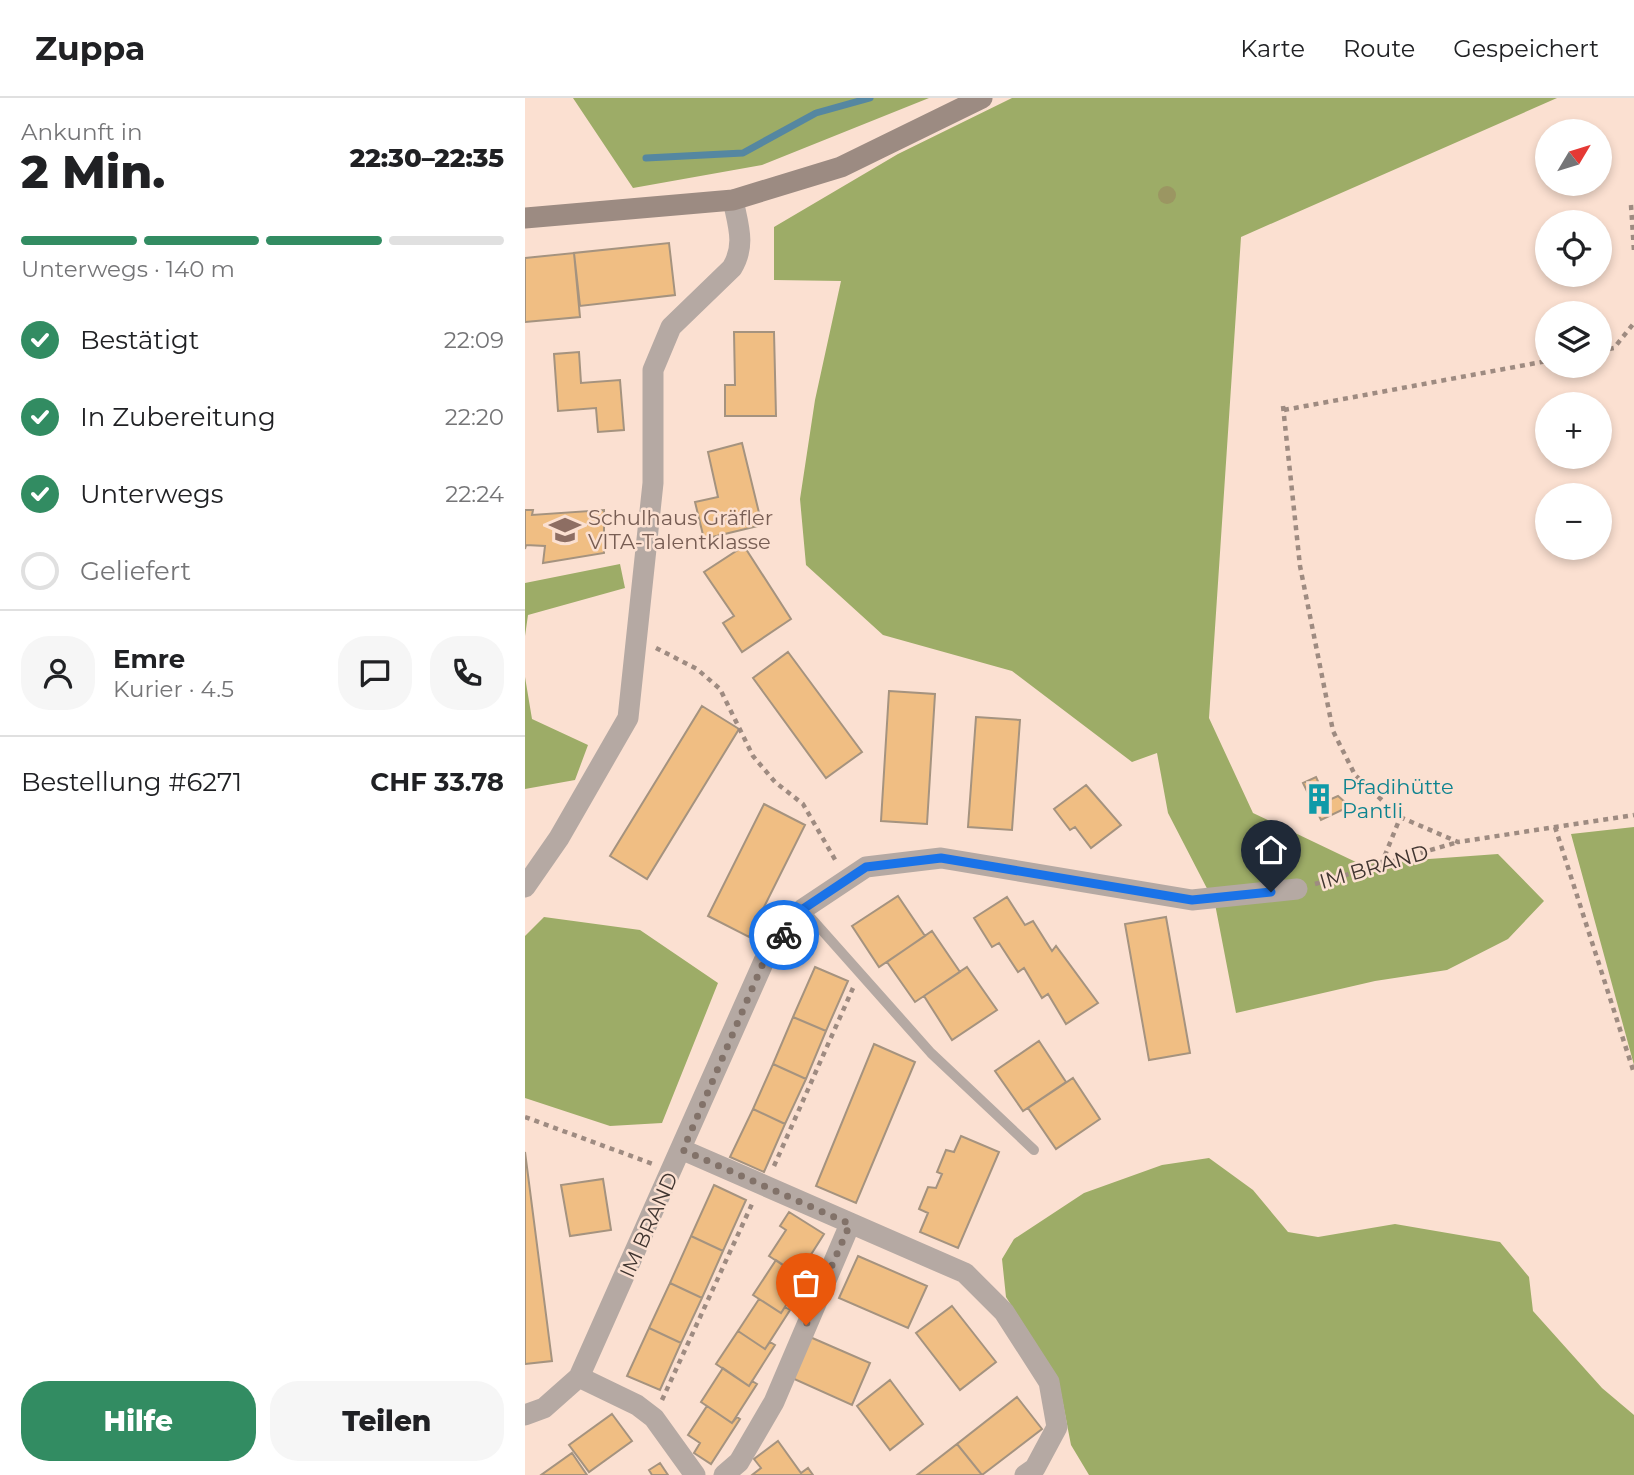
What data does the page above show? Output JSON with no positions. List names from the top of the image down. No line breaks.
{"streets":{"street":["IM BRAND"]},"places":{"school or university":["Schulhaus Gräfler VITA-Talentklasse"],"building":["Pfadihütte Pantli"]},"north":"top right","page":{"header":"Zuppa","nav":["Karte","Route","Gespeichert"],"heading":["2 Min.","Ankunft in","22:30–22:35"],"panel":["Emre","Kurier · 4.5","Bestellung #6271","CHF 33.78"],"map_buttons":["+","−"],"bar":"Unterwegs · 140 m","list":[["Bestätigt","22:09"],["In Zubereitung","22:20"],["Unterwegs","22:24"],"Geliefert"],"buttons":["Hilfe","Teilen"]}}
